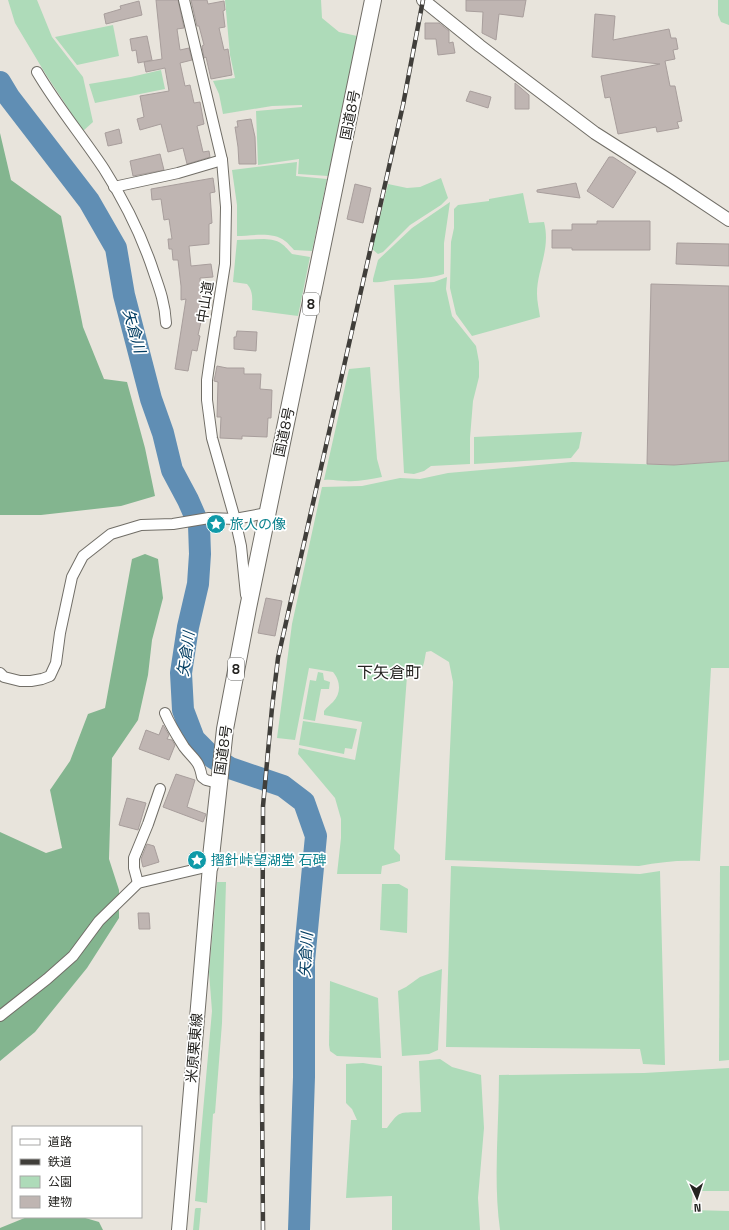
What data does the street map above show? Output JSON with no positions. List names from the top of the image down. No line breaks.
{"streets":{"highway":["国道8号","8"],"main road":["米原栗東線"],"street":["中山道"]},"crossings":[["国道8号","中山道"],["国道8号","米原栗東線"]],"districts":["下矢倉町"],"water":["矢倉川"],"places":{"place":["旅人の像","摺針峠望湖堂 石碑"]},"legend":["道路","鉄道","公園","建物"],"north":"bottom"}
